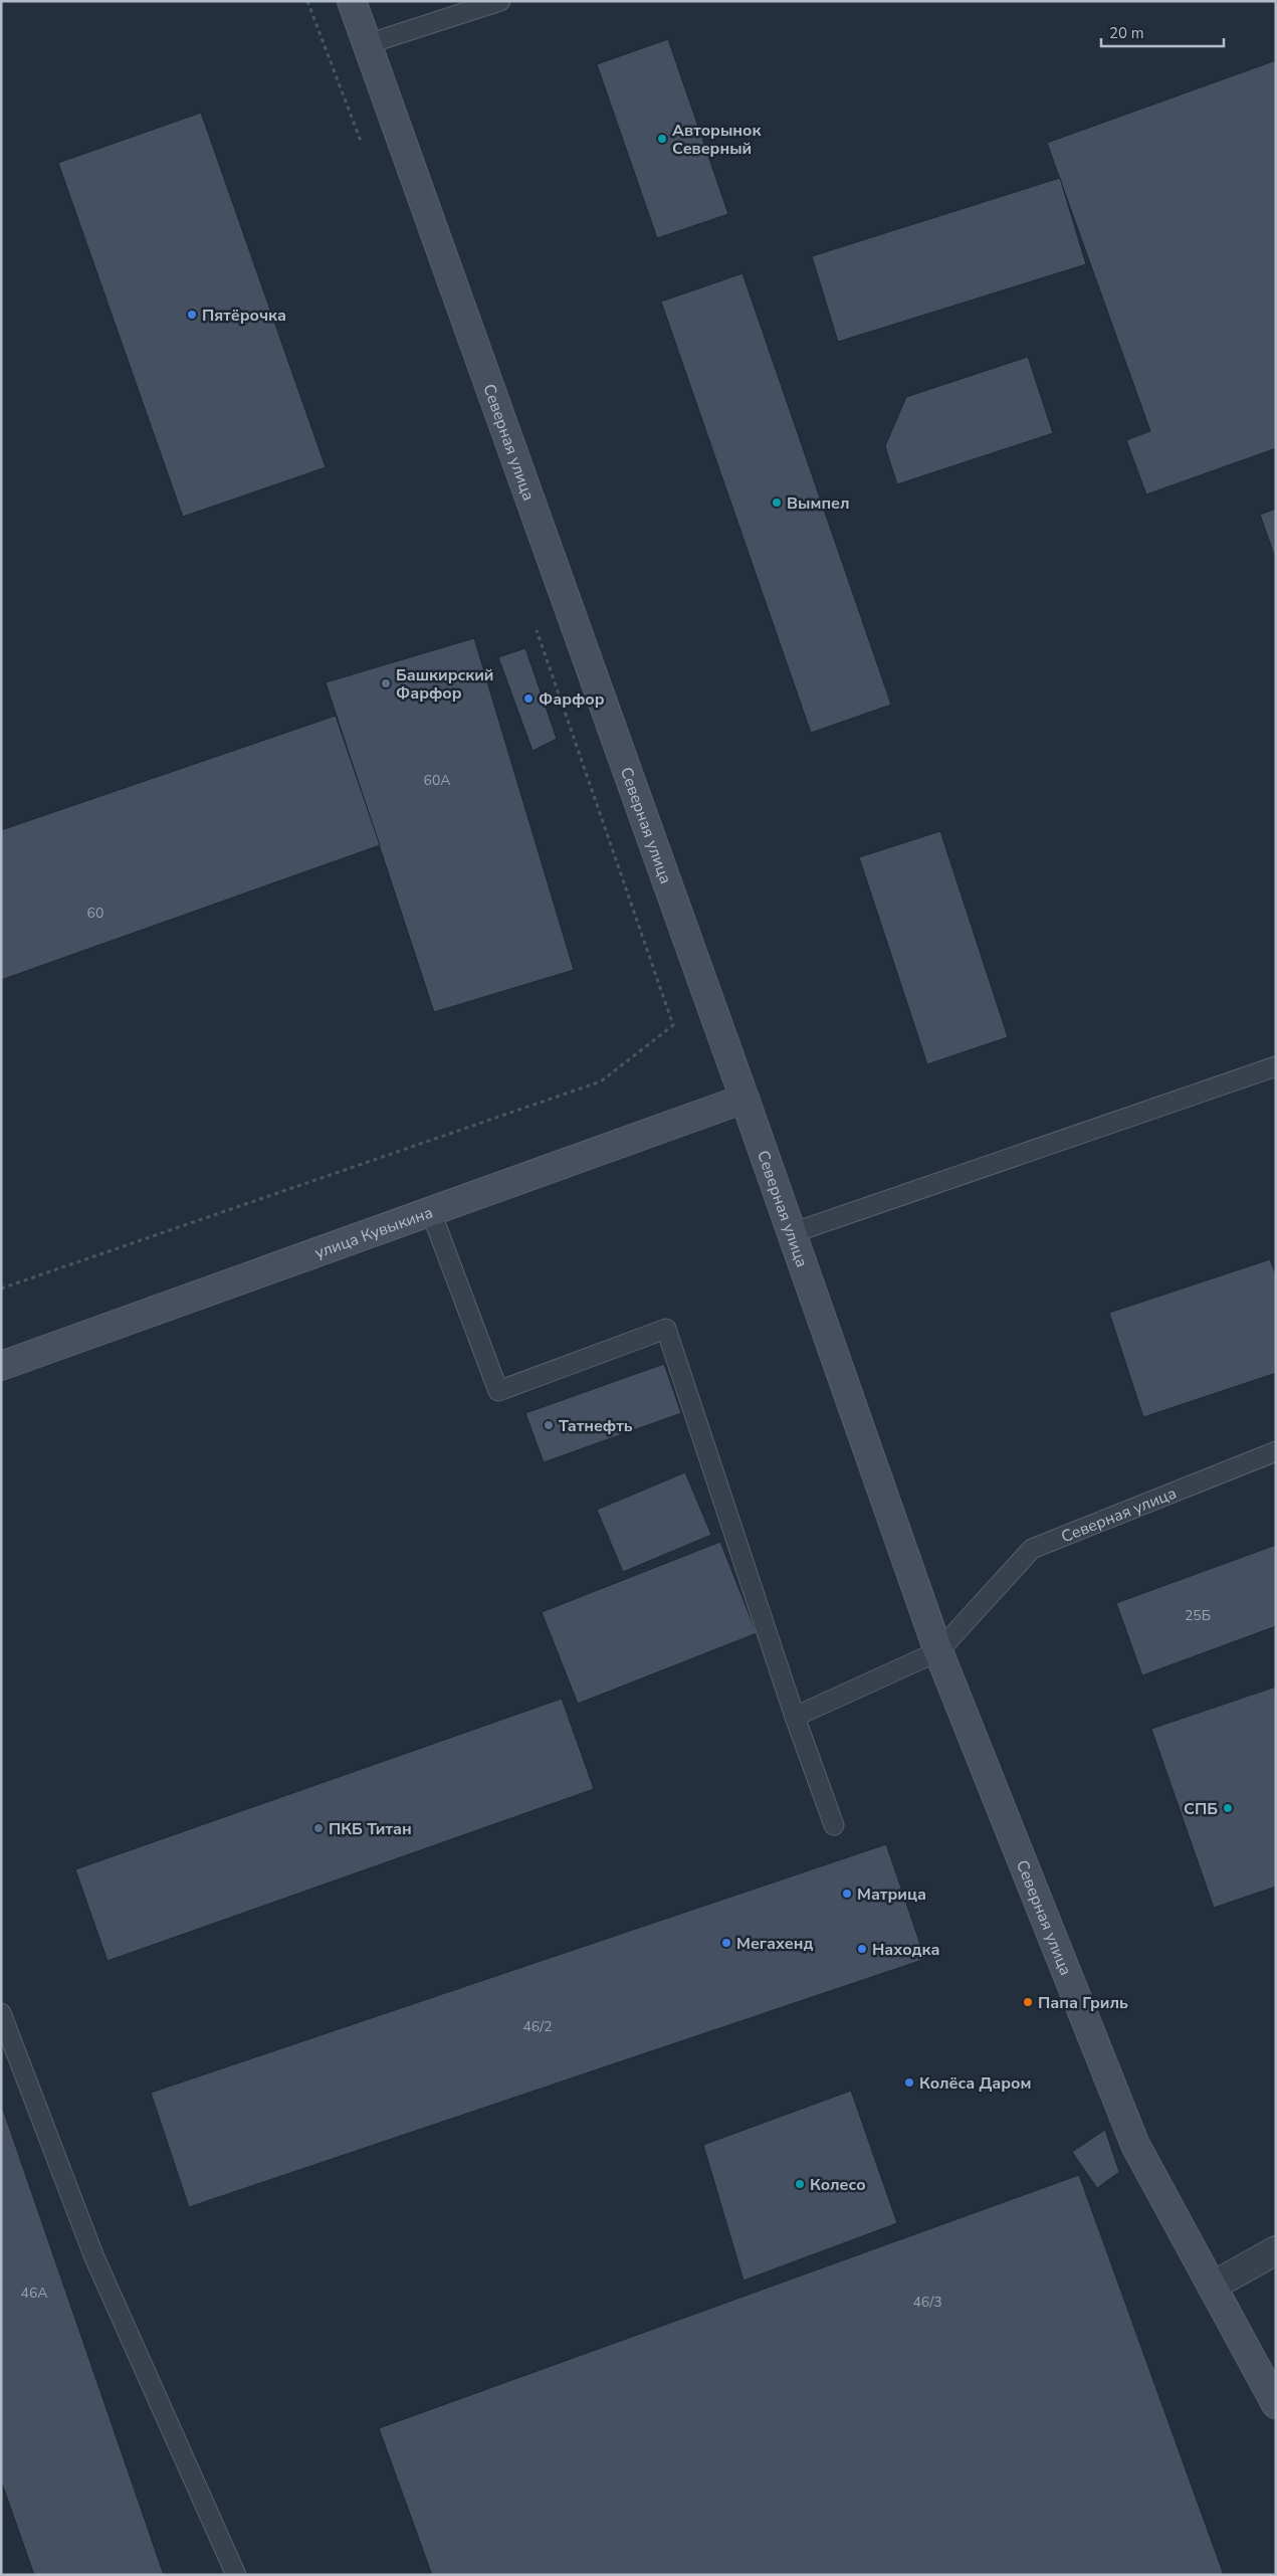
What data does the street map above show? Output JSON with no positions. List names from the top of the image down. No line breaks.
{"streets":{"main road":["Северная улица","улица Кувыкина"]},"crossings":[["Северная улица","улица Кувыкина"]],"places":["Авторынок Северный","Пятёрочка","Вымпел","Башкирский Фарфор","Фарфор","Татнефть","СПБ","ПКБ Титан","Матрица","Мегахенд","Находка","Папа Гриль","Колёса Даром","Колесо"],"house_numbers":["60А","60","25Б","46/2","46А","46/3"],"scale_bar":"20 m"}
